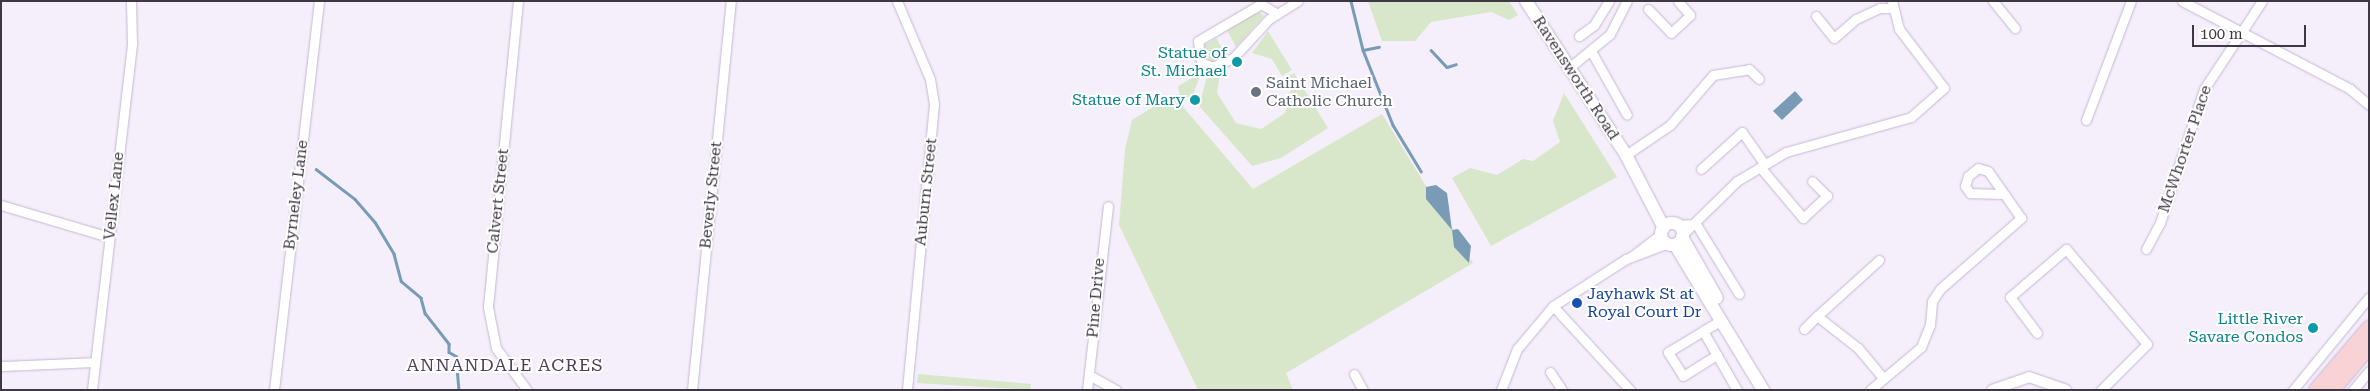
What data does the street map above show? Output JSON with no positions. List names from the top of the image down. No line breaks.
{"streets":{"main road":["Ravensworth Road"],"street":["McWhorter Place","Auburn Street","Byrneley Lane","Beverly Street","Vellex Lane","Calvert Street","Pine Drive"]},"districts":["ANNANDALE ACRES"],"places":["Statue of St. Michael","Saint Michael Catholic Church","Statue of Mary","Jayhawk St at Royal Court Dr","Little River Savare Condos"],"scale_bar":"100 m"}
